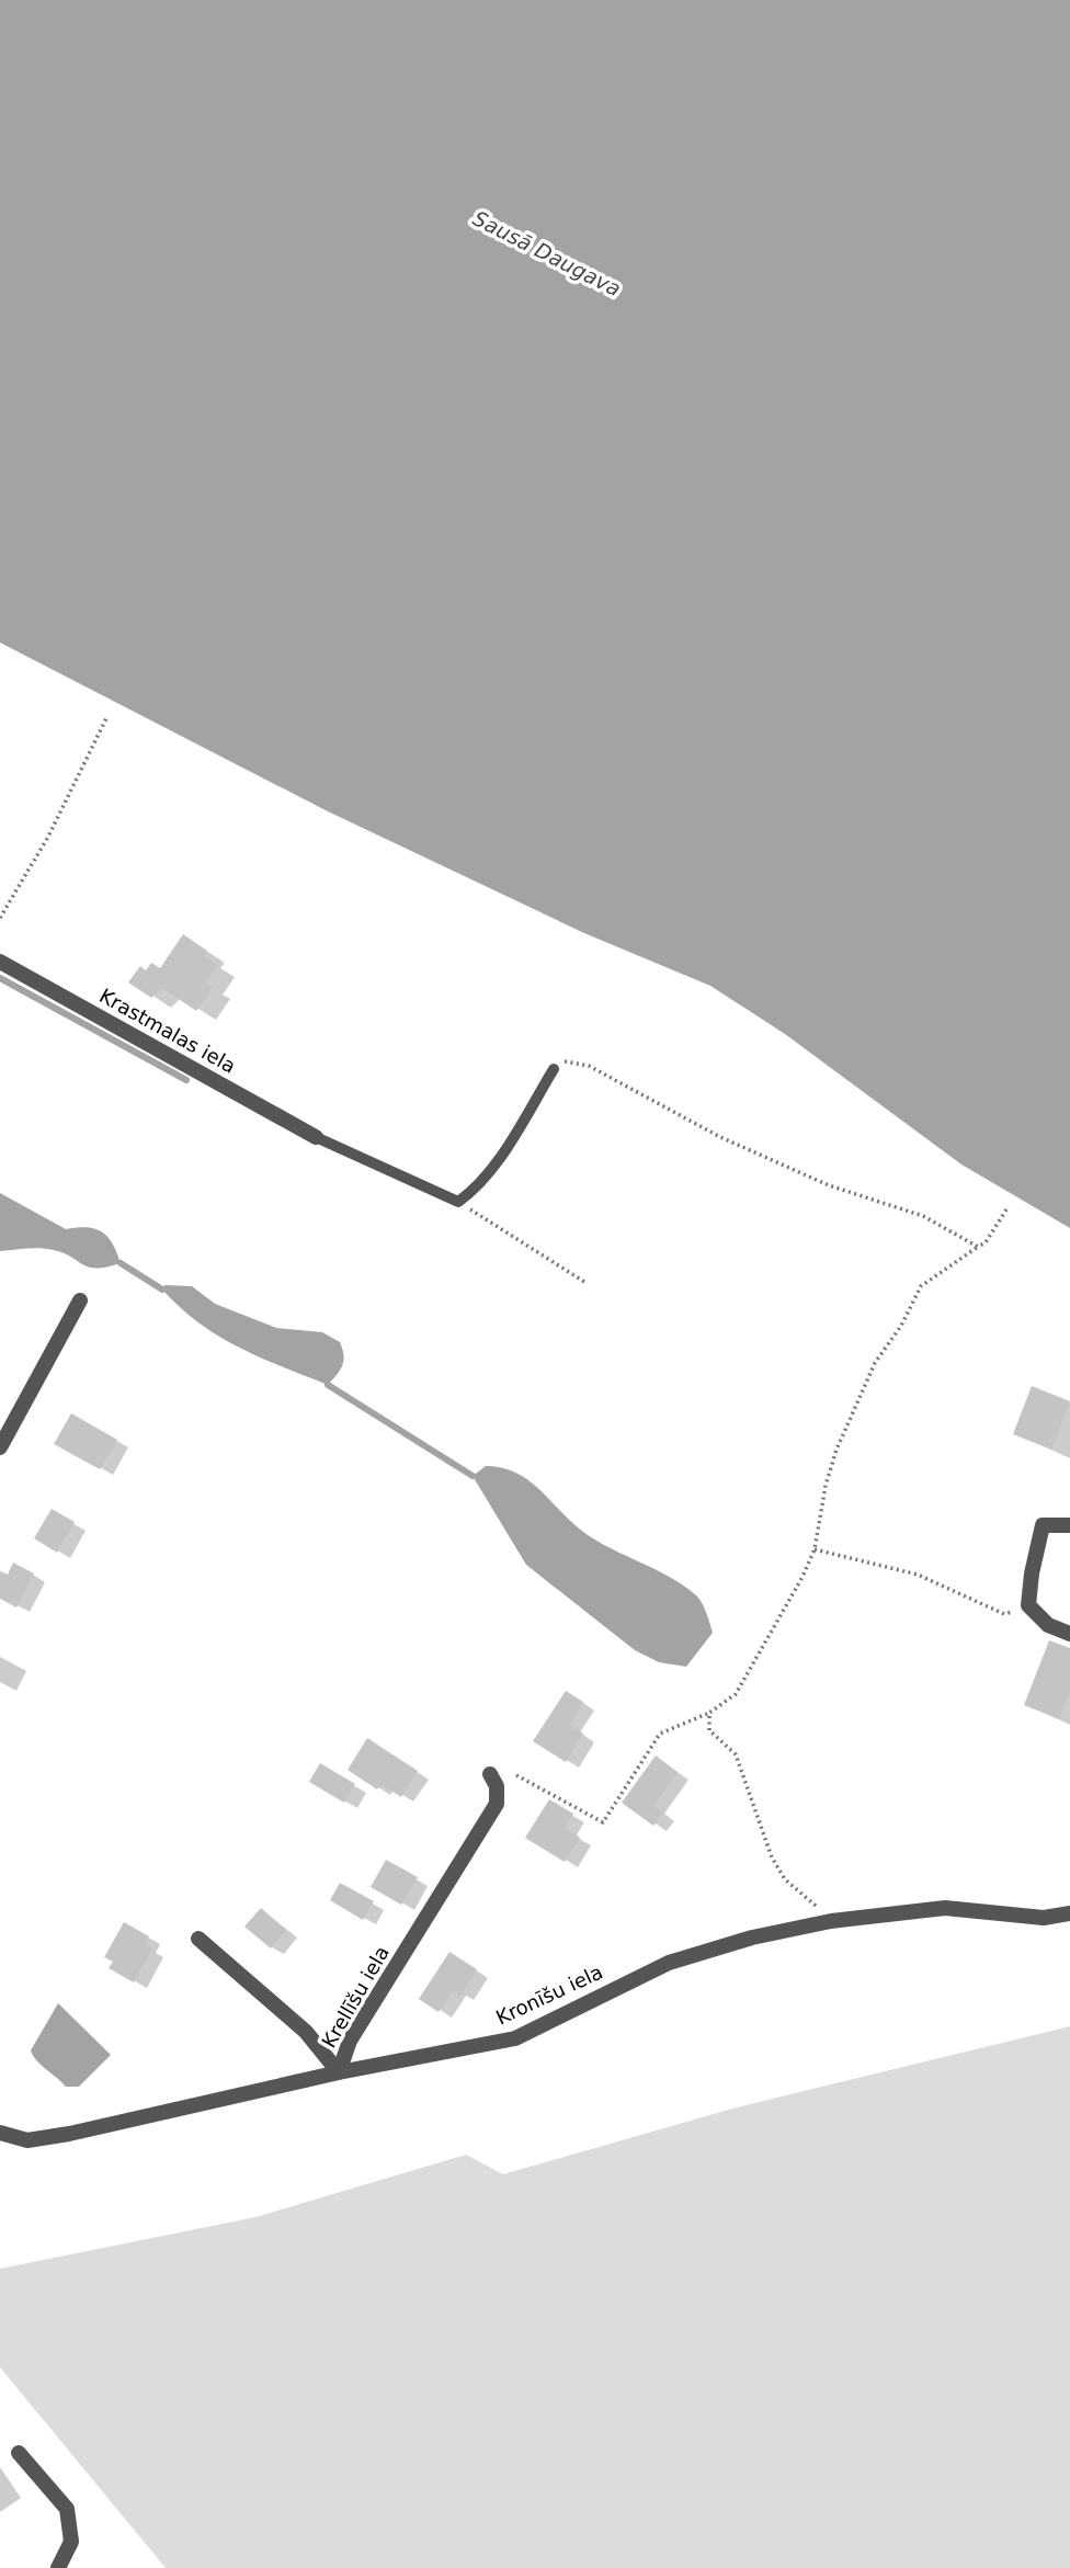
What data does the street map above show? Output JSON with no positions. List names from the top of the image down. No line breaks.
{"streets":{"street":["Krastmalas iela","Kronīšu iela","Krellīšu iela"]},"crossings":[["Kronīšu iela","Krellīšu iela"]],"water":["Sausā Daugava"]}
